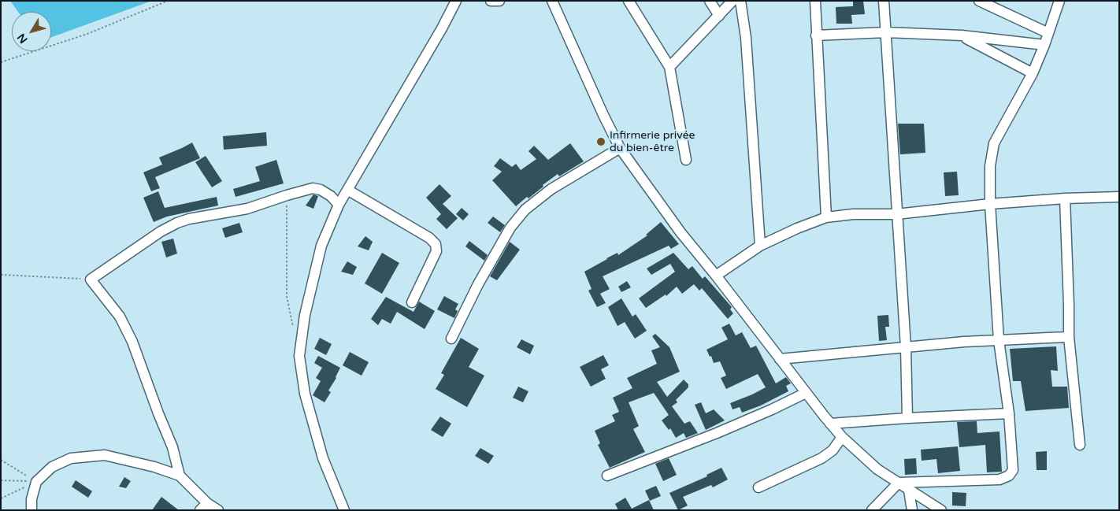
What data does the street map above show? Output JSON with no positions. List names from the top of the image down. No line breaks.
{"places":["Infirmerie privée du bien-être"],"north":"bottom left"}
